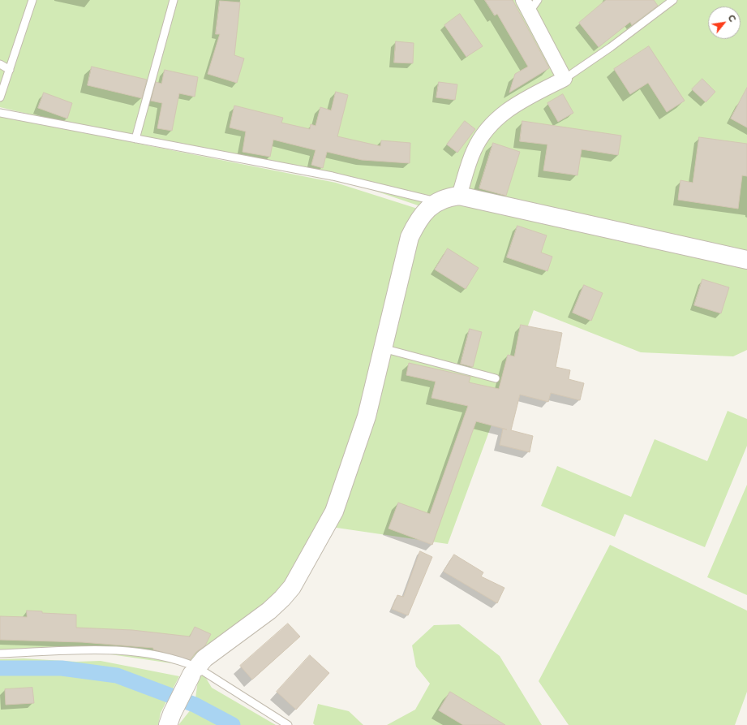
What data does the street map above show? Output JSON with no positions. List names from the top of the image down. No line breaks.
{"north":"top right"}
